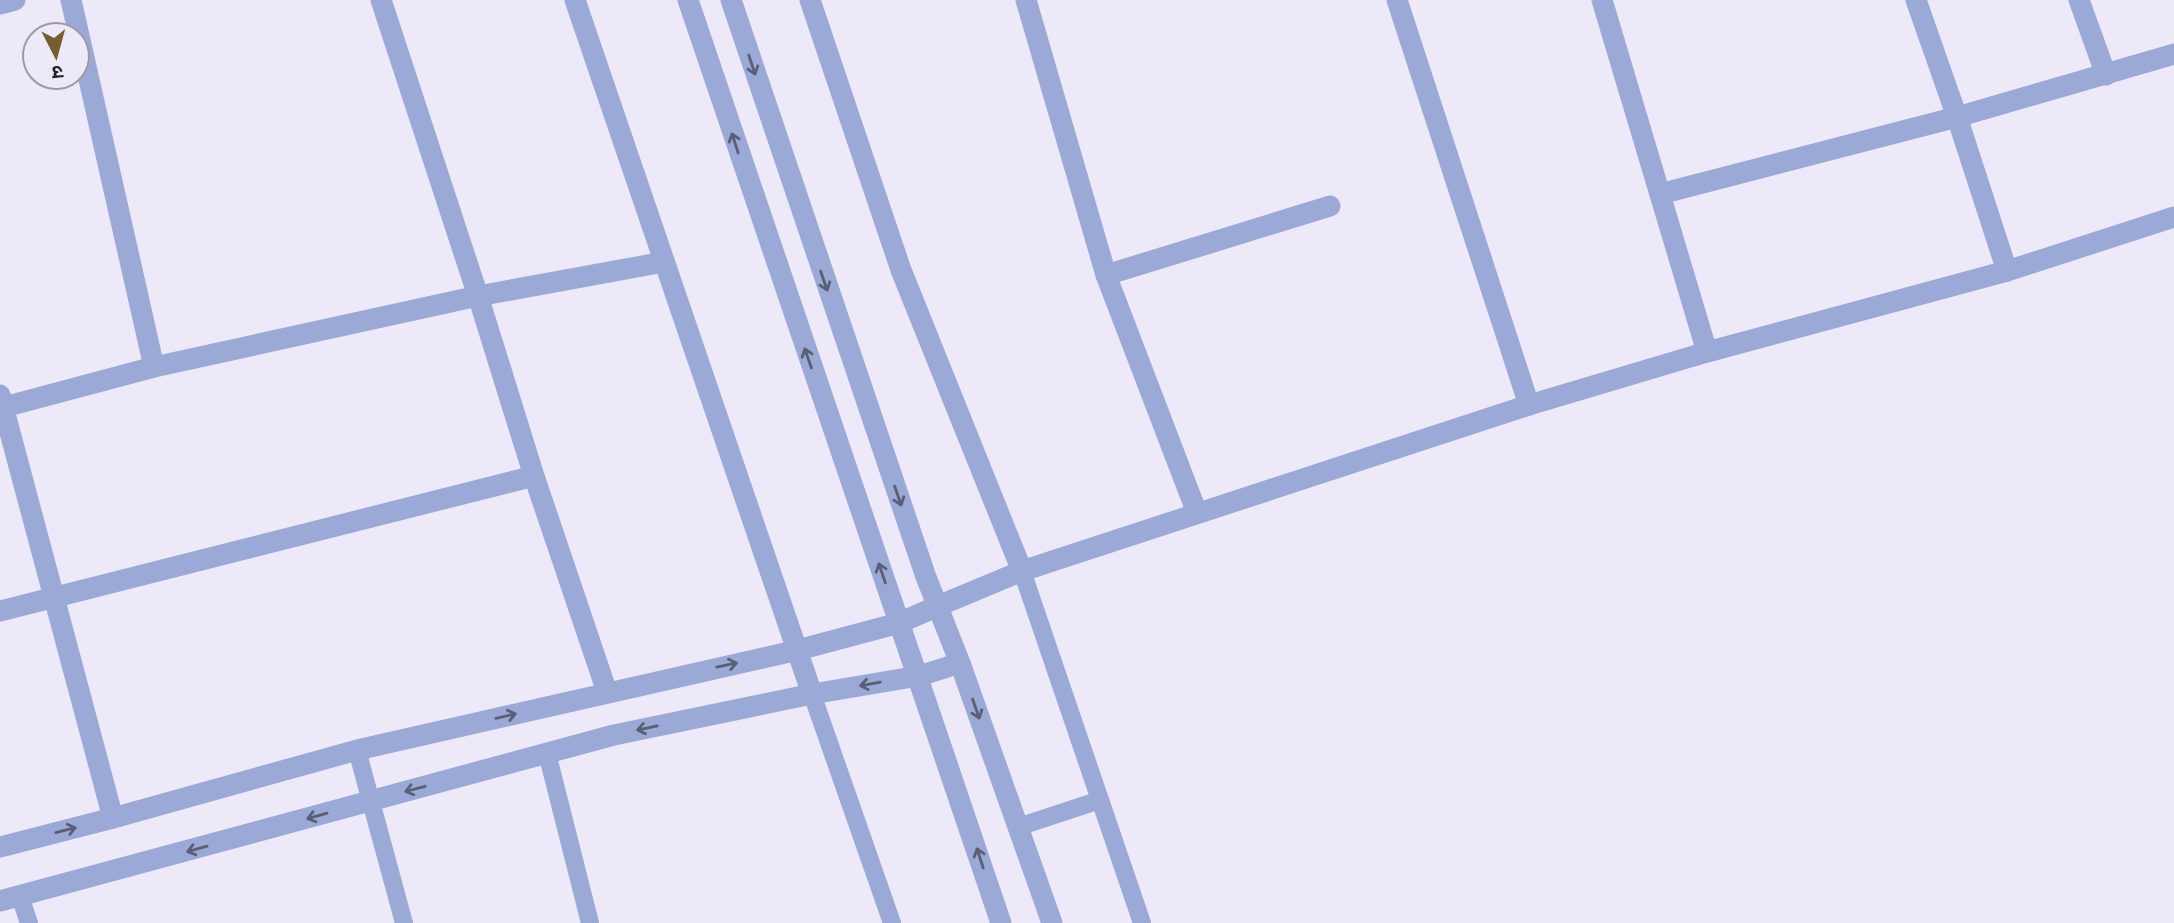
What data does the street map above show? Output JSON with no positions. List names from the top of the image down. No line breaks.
{"north":"bottom"}
